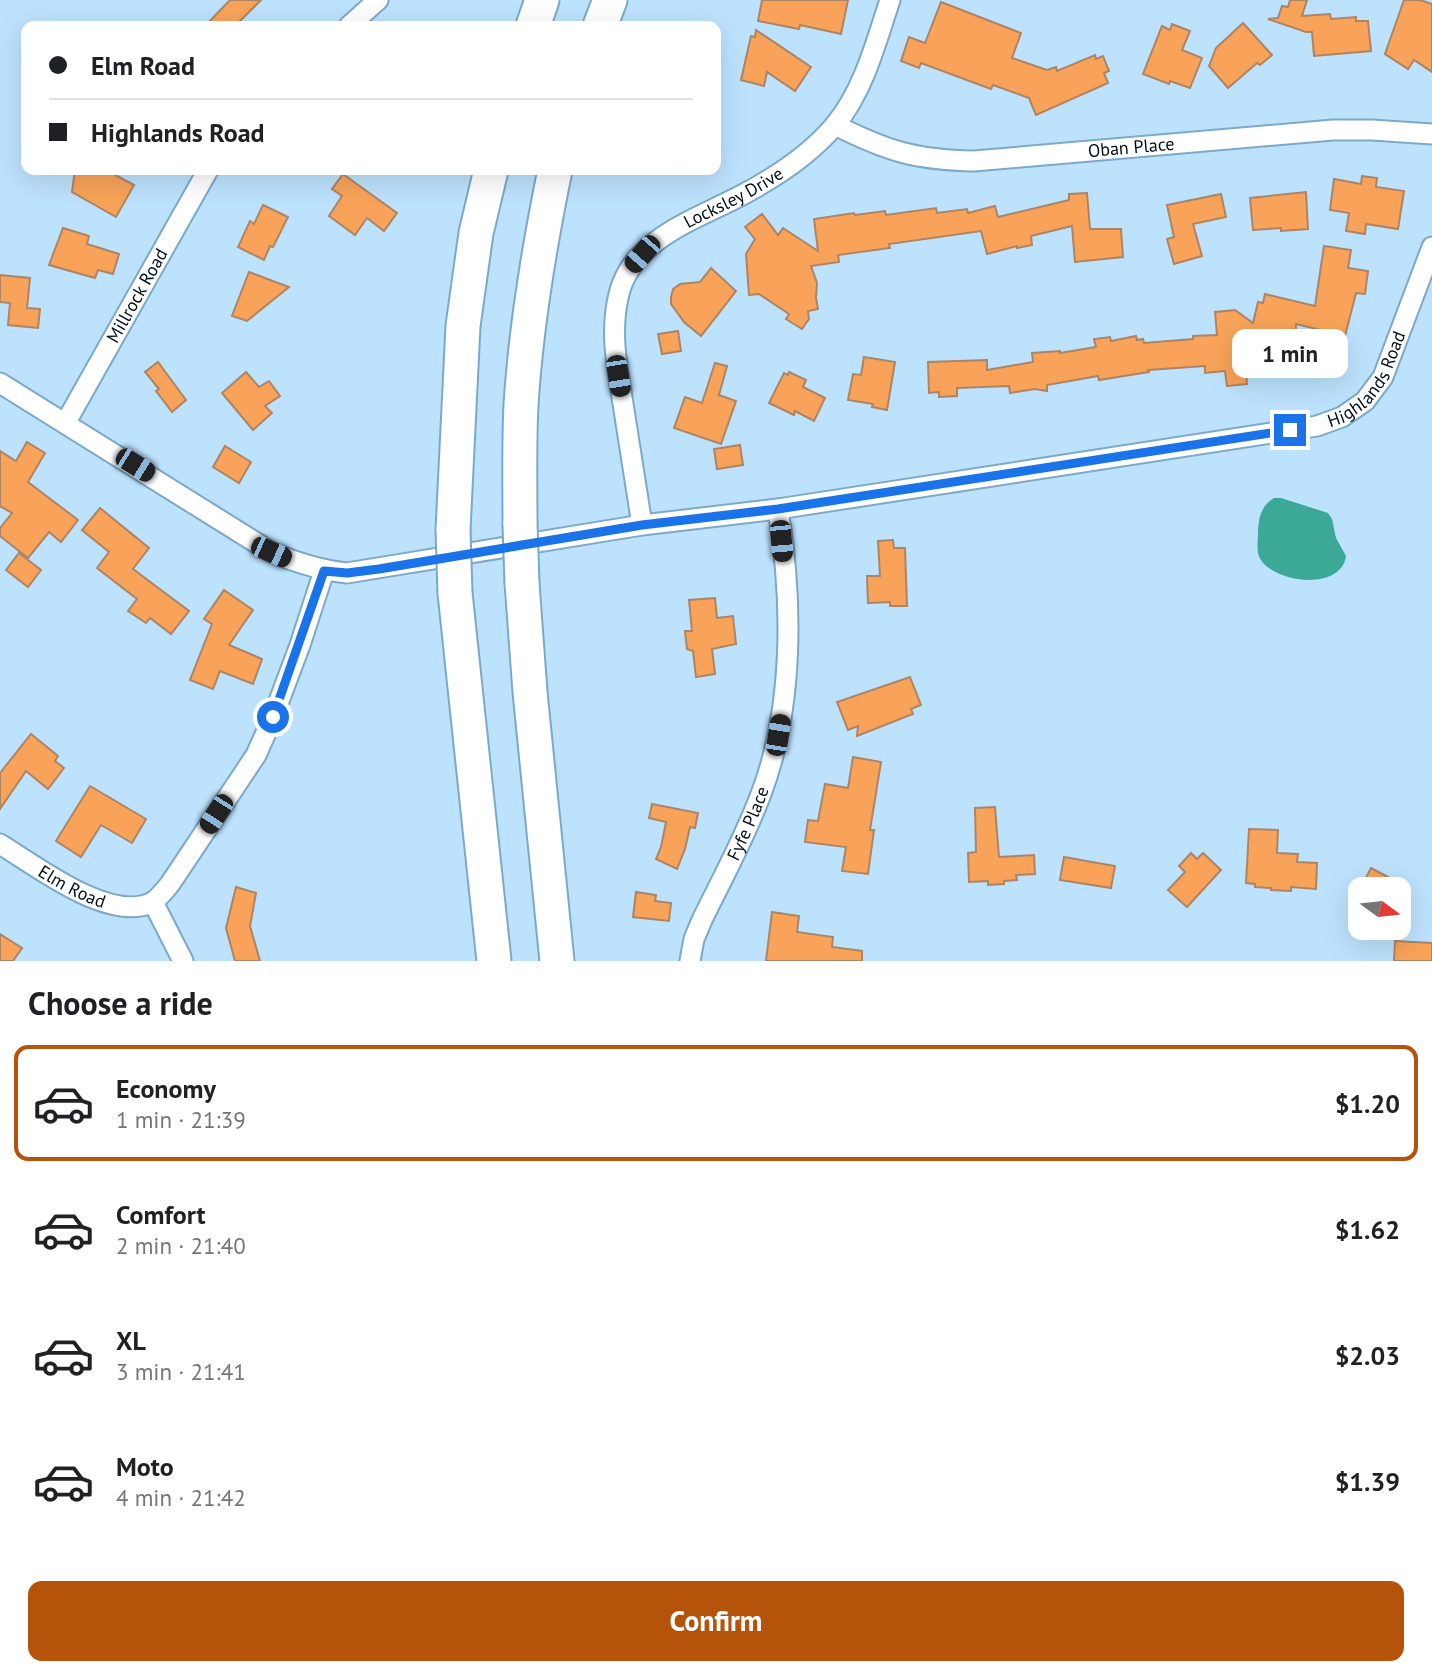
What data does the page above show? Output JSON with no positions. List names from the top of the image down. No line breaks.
{"streets":{"street":["Oban Place","Locksley Drive","Millrock Road","Highlands Road","Fyfe Place","Elm Road"]},"crossings":[["Oban Place","Locksley Drive"],["Locksley Drive","Highlands Road"],["Millrock Road","Highlands Road"],["Highlands Road","Fyfe Place"]],"north":"right","page":{"banner":["Elm Road","Highlands Road"],"bubble":"1 min","heading":"Choose a ride","list":[{"name":"Economy","note":"1 min · 21:39","value":"$1.20"},{"name":"Comfort","note":"2 min · 21:40","value":"$1.62"},{"name":"XL","note":"3 min · 21:41","value":"$2.03"},{"name":"Moto","note":"4 min · 21:42","value":"$1.39"}],"buttons":"Confirm"}}
